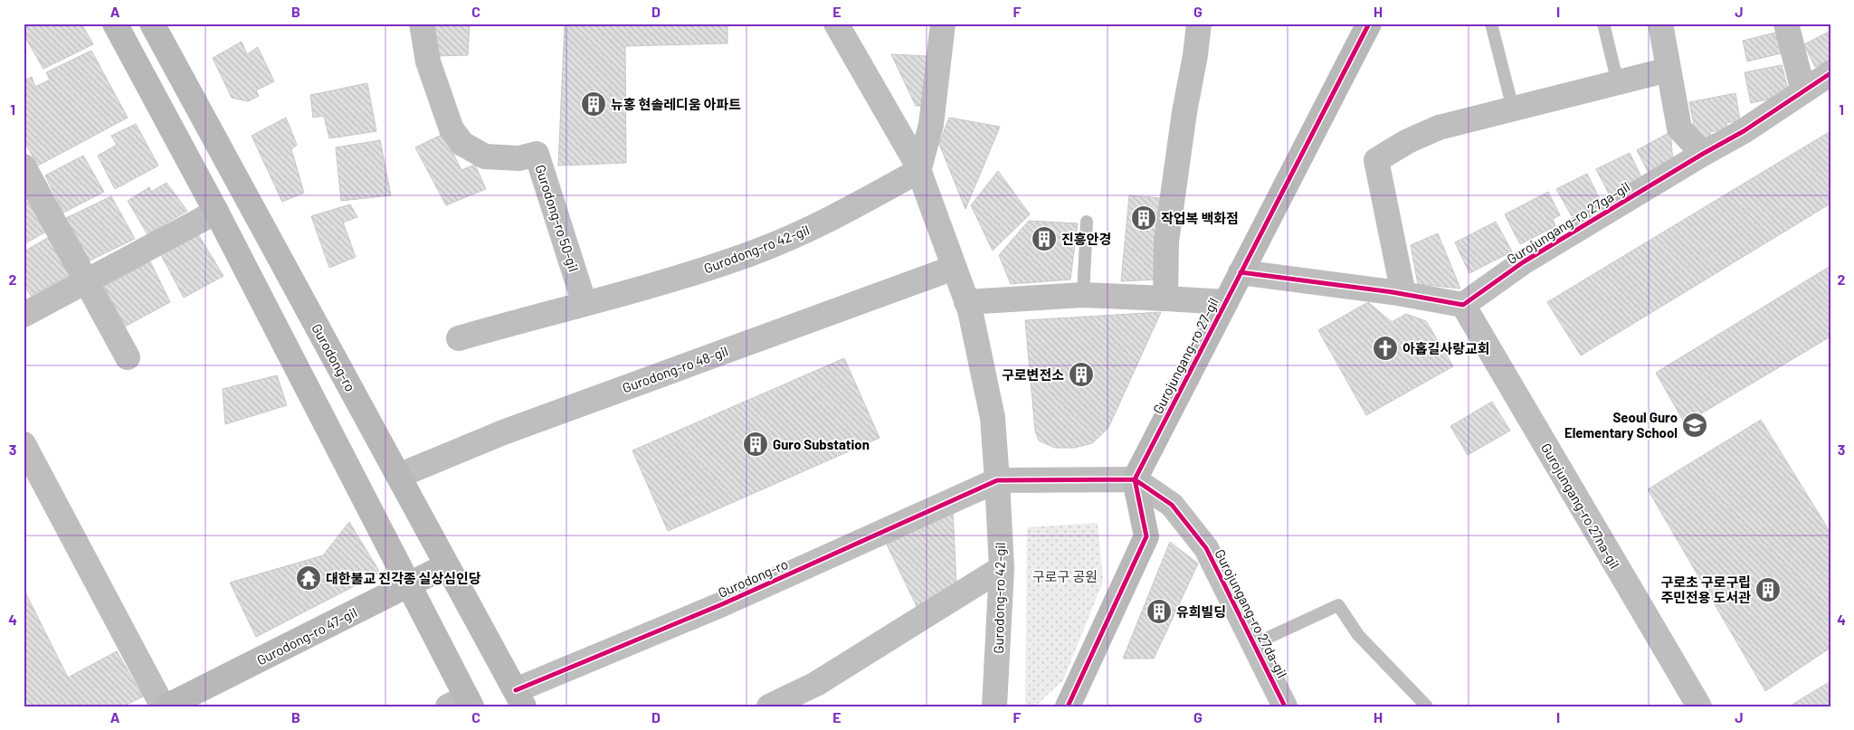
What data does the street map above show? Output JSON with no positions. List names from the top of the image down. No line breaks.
{"streets":{"main road":["Gurojungang-ro 27-gil","Gurodong-ro","Gurodong-ro 47-gil"],"street":["Gurodong-ro 50-gil","Gurojungang-ro 27ga-gil","Gurodong-ro 42-gil","Gurodong-ro 48-gil","Gurojungang-ro 27na-gil","Gurojungang-ro 27da-gil"]},"crossings":[["Gurodong-ro 50-gil","Gurodong-ro 42-gil"],["Gurojungang-ro 27ga-gil","Gurojungang-ro 27na-gil"],["Gurodong-ro 42-gil","Gurodong-ro"],["Gurodong-ro 42-gil","Gurodong-ro 48-gil"],["Gurojungang-ro 27-gil","Gurojungang-ro 27da-gil"],["Gurodong-ro","Gurodong-ro 48-gil"],["Gurodong-ro","Gurodong-ro 47-gil"]],"parks":["구로구 공원"],"places":{"building":["뉴홍 현솔레디움 아파트","작업복 백화점","진흥안경","구로변전소","Guro Substation","구로초 구로구립 주민전용 도서관","유희빌딩"],"church":["아홉길사랑교회"],"school or university":["Seoul Guro Elementary School"],"temple":["대한불교 진각종 실상심인당"]},"grid":{"columns":["A","B","C","D","E","F","G","H","I","J"],"rows":["1","2","3","4"]}}
